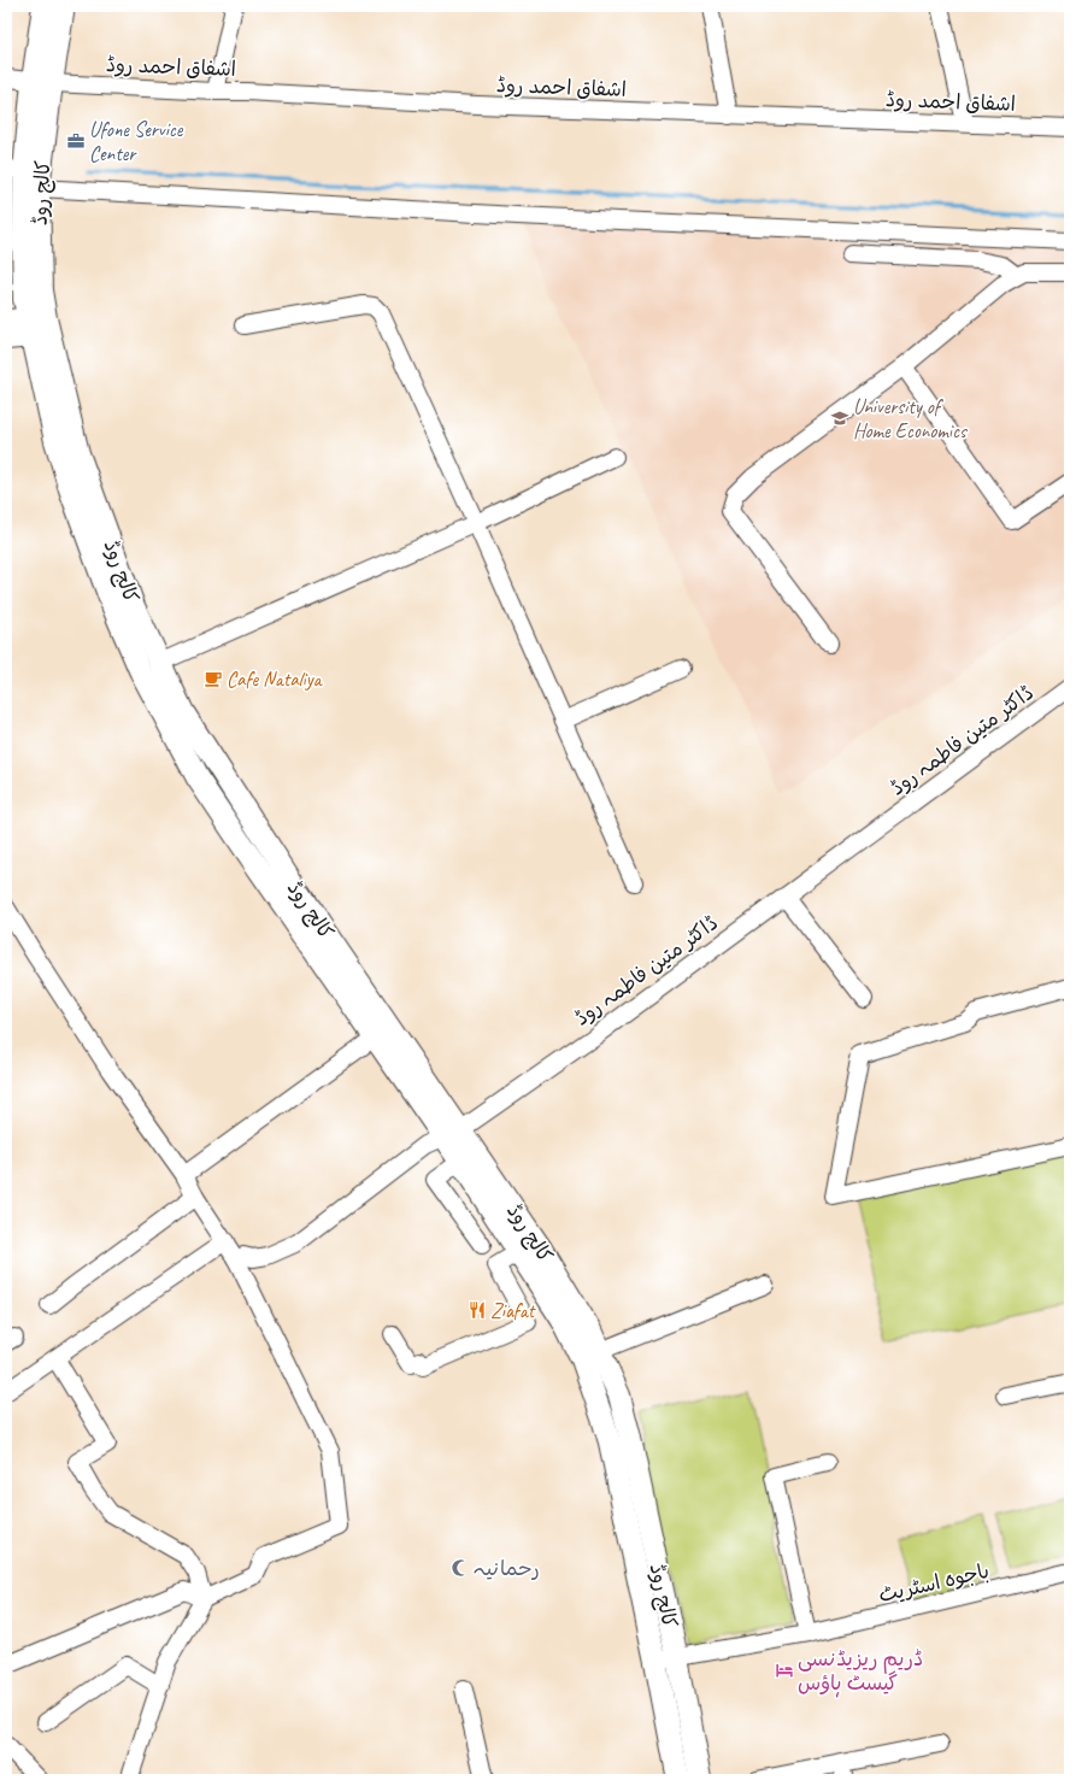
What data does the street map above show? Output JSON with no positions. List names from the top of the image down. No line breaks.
{"streets":{"main road":["کالج روڈ"],"street":["اشفاق احمد روڈ","ڈاکٹر متین فاطمہ روڈ","باجوہ اسٹریٹ"]},"crossings":[["اشفاق احمد روڈ","کالج روڈ"],["کالج روڈ","ڈاکٹر متین فاطمہ روڈ"],["کالج روڈ","باجوہ اسٹریٹ"]],"places":{"office":["Ufone Service Center"],"school or university":["University of Home Economics"],"cafe":["Cafe Nataliya"],"restaurant":["Ziafat"],"mosque":["رحمانیہ"],"hotel":["ڈریم ریزیڈنسی گیسٹ ہاؤس"]}}
